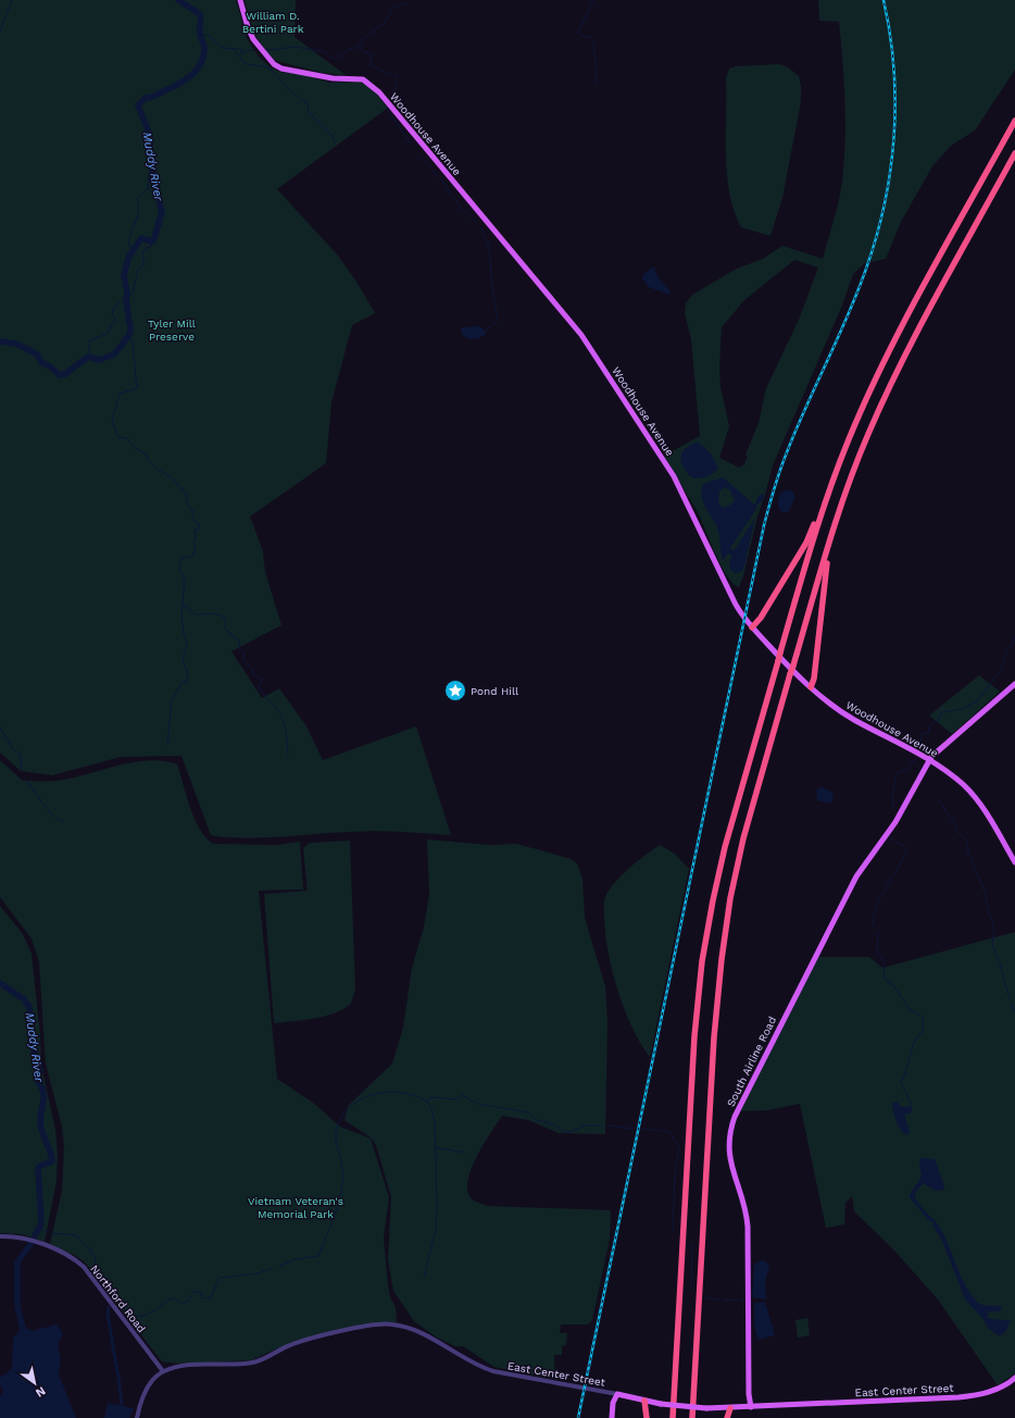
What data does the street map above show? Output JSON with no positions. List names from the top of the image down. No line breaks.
{"streets":{"main road":["Woodhouse Avenue","South Airline Road","East Center Street"],"street":["Northford Road"]},"crossings":[["Woodhouse Avenue","South Airline Road"],["South Airline Road","East Center Street"],["Northford Road","East Center Street"]],"water":["Muddy River"],"parks":["William D. Bertini Park","Tyler Mill Preserve","Vietnam Veteran's Memorial Park"],"places":{"place":["Pond Hill"]},"north":"bottom right"}
